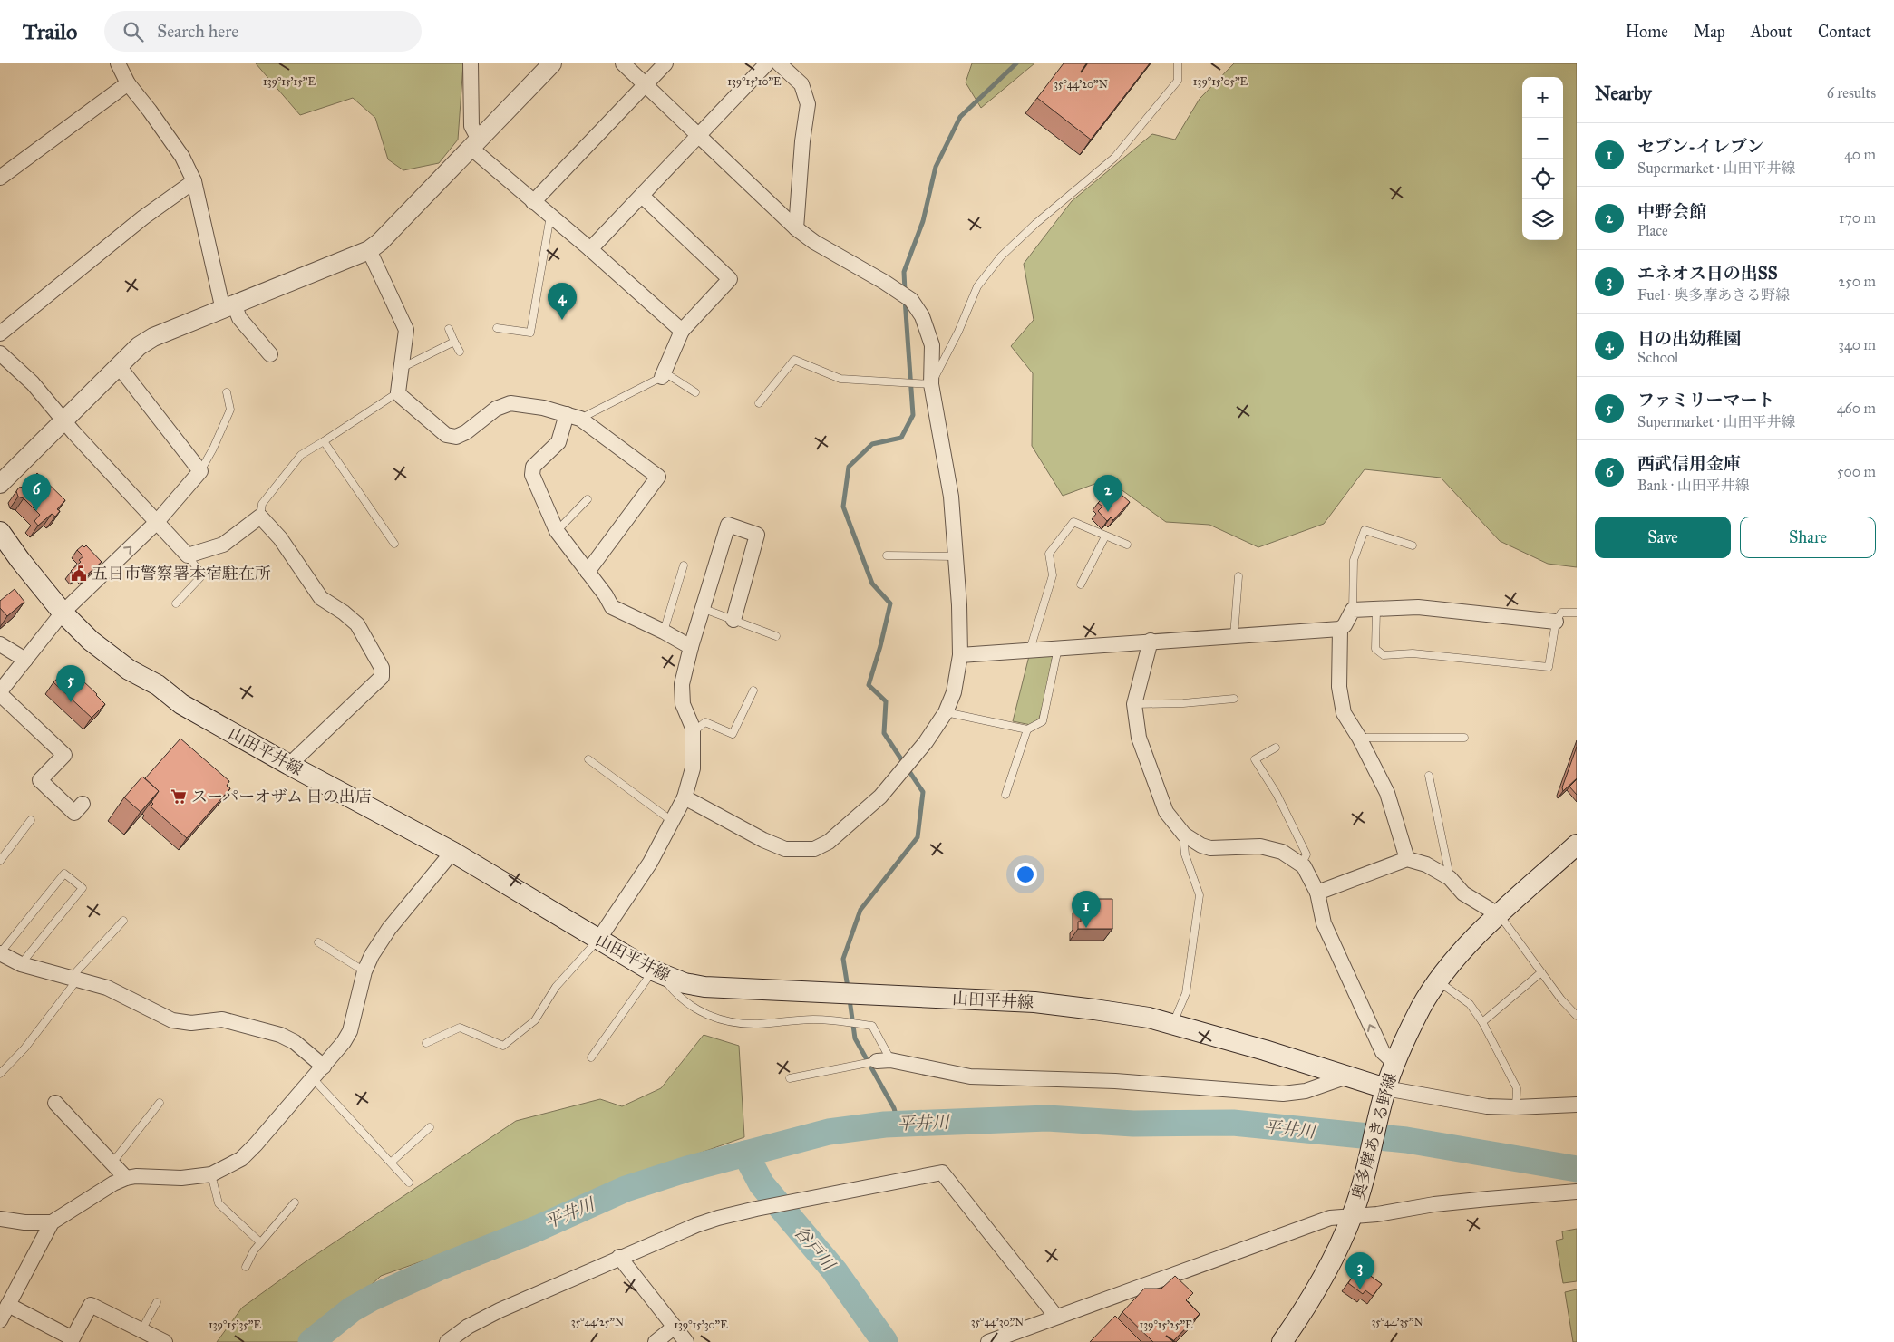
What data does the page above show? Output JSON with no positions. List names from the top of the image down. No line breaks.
{"streets":{"main road":["山田平井線","奥多摩あきる野線"]},"crossings":[["山田平井線","奥多摩あきる野線"]],"water":["平井川","谷戸川"],"places":{"public building":["五日市警察署本宿駐在所"],"supermarket":["スーパーオザム 日の出店"]},"page":{"header":"Trailo","search":"Search here","nav":["Home","Map","About","Contact"],"heading":["Nearby","6 results"],"map_buttons":["+","−"],"list":[{"mark":"1","name":"セブン-イレブン","note":"Supermarket · 山田平井線","value":"40 m"},{"mark":"2","name":"中野会館","note":"Place","value":"170 m"},{"mark":"3","name":"エネオス日の出SS","note":"Fuel · 奥多摩あきる野線","value":"250 m"},{"mark":"4","name":"日の出幼稚園","note":"School","value":"340 m"},{"mark":"5","name":"ファミリーマート","note":"Supermarket · 山田平井線","value":"460 m"},{"mark":"6","name":"西武信用金庫","note":"Bank · 山田平井線","value":"500 m"}],"pins":["4","6","2","5","1","3"],"buttons":["Save","Share"]},"coordinates":["139°15'05\"E","139°15'15\"E","139°15'10\"E","35°44'20\"N","35°44'25\"N","35°44'30\"N","35°44'35\"N","139°15'35\"E","139°15'30\"E","139°15'25\"E"]}
